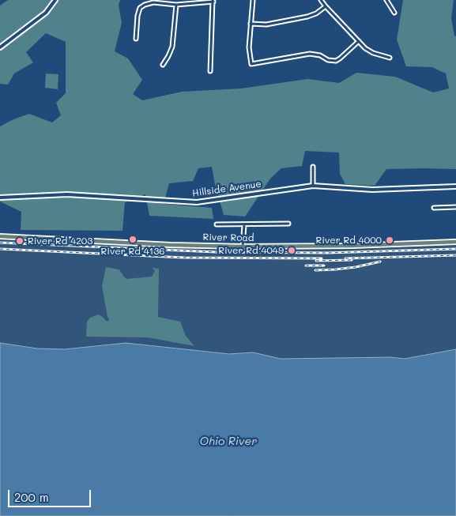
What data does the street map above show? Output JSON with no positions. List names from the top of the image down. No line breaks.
{"streets":{"main road":["River Road"],"street":["Hillside Avenue"]},"water":["Ohio River"],"places":["River Rd 4136","River Rd 4000","River Rd 4203","River Rd 4049"],"scale_bar":"200 m"}
